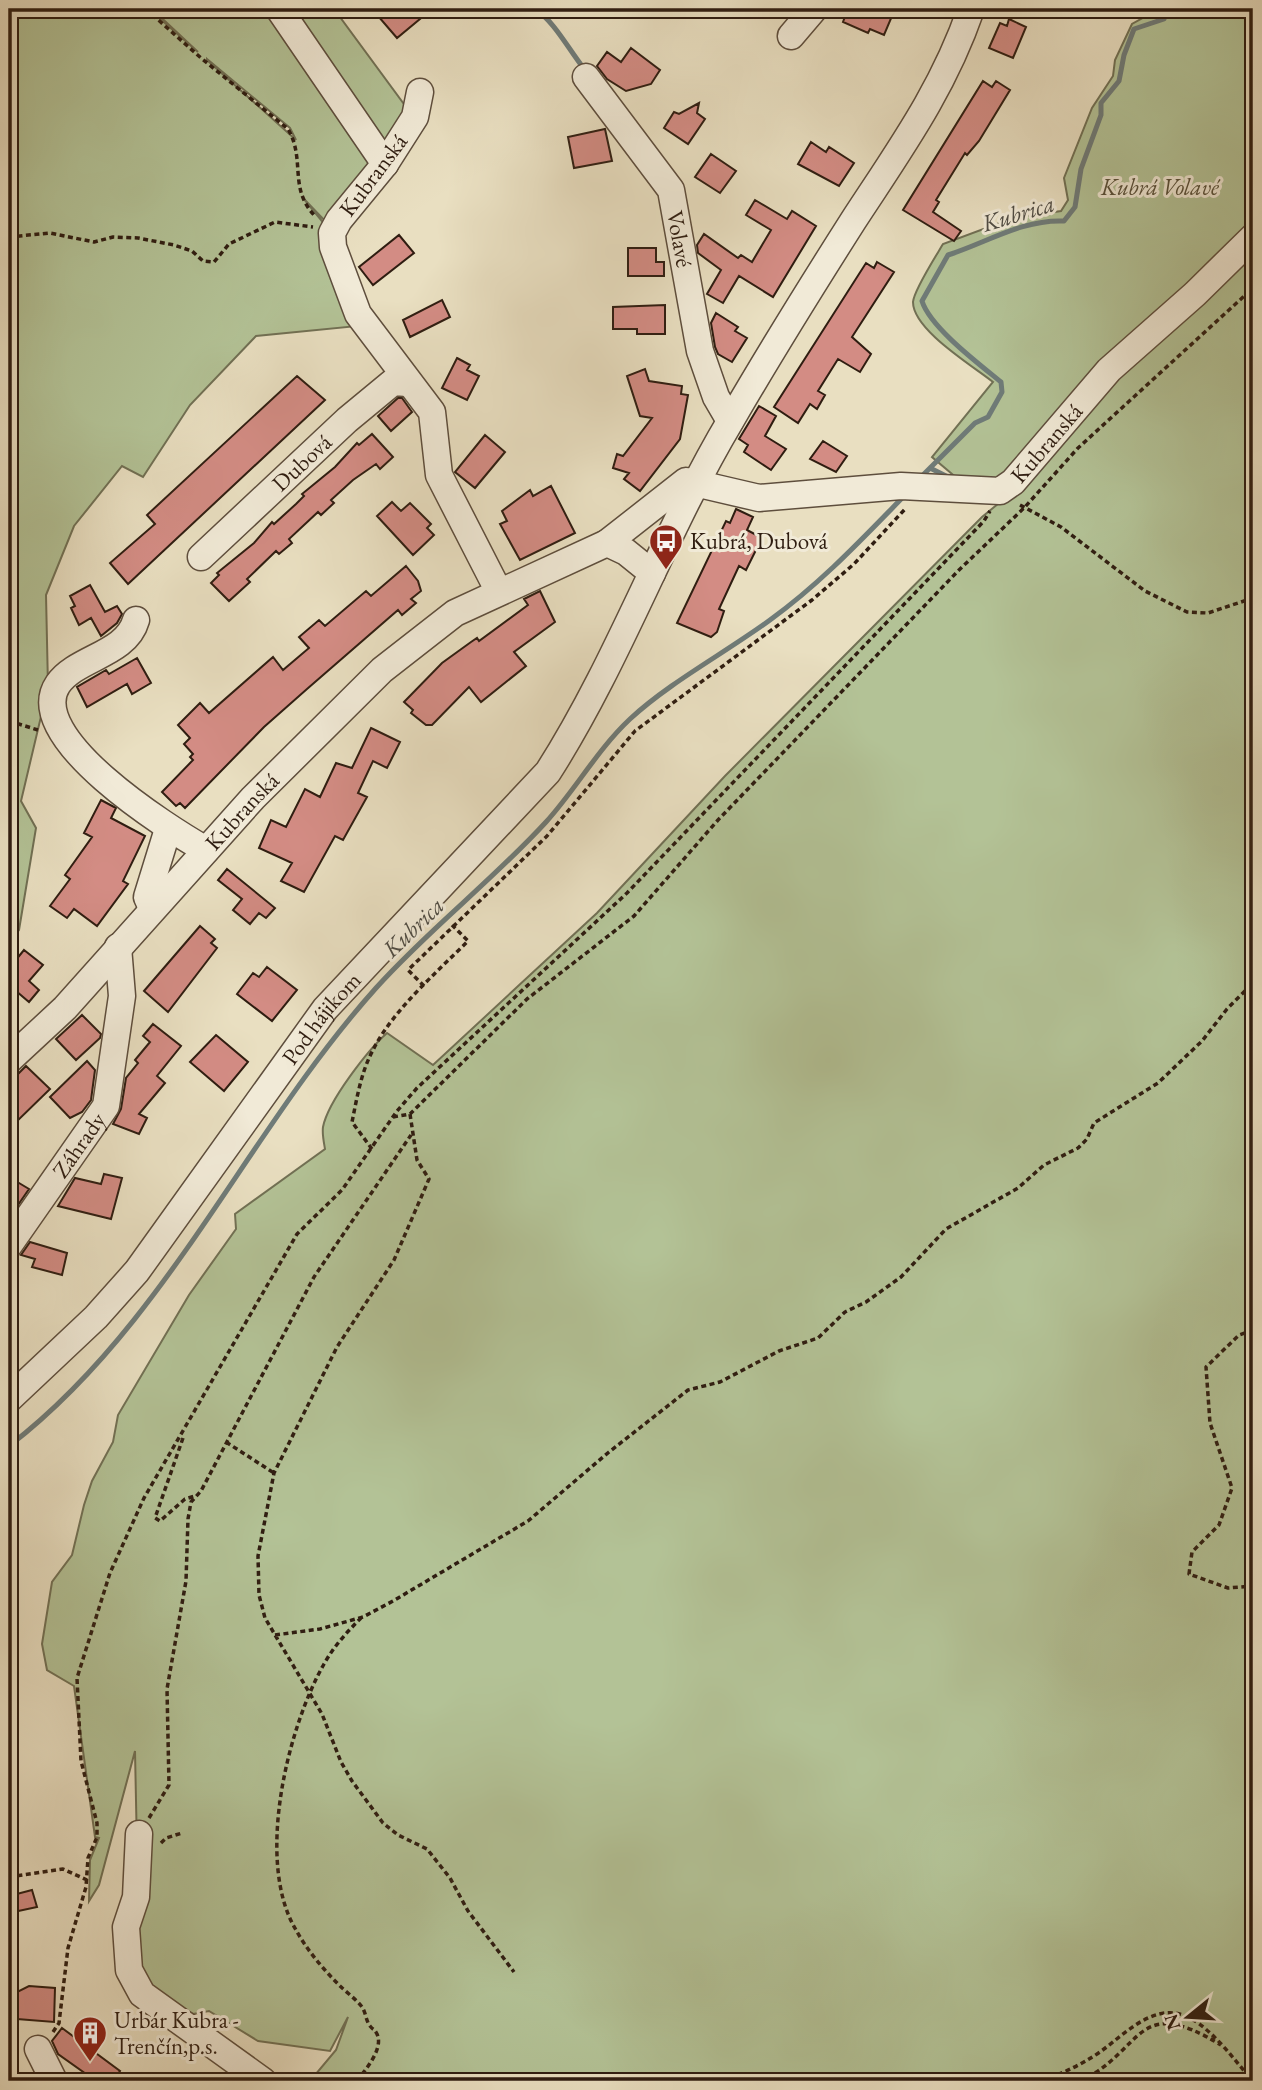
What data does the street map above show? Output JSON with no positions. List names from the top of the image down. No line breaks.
{"streets":{"street":["Kubranská","Volavé","Dubová","Pod hájikom","Záhrady"]},"crossings":[["Kubranská","Dubová"],["Kubranská","Pod hájikom"],["Kubranská","Záhrady"]],"water":["Kubrica"],"parks":["Kubrá Volavé"],"places":{"bus stop":["Kubrá, Dubová"],"building":["Urbár Kubra - Trenčín,p.s."]},"north":"left"}
